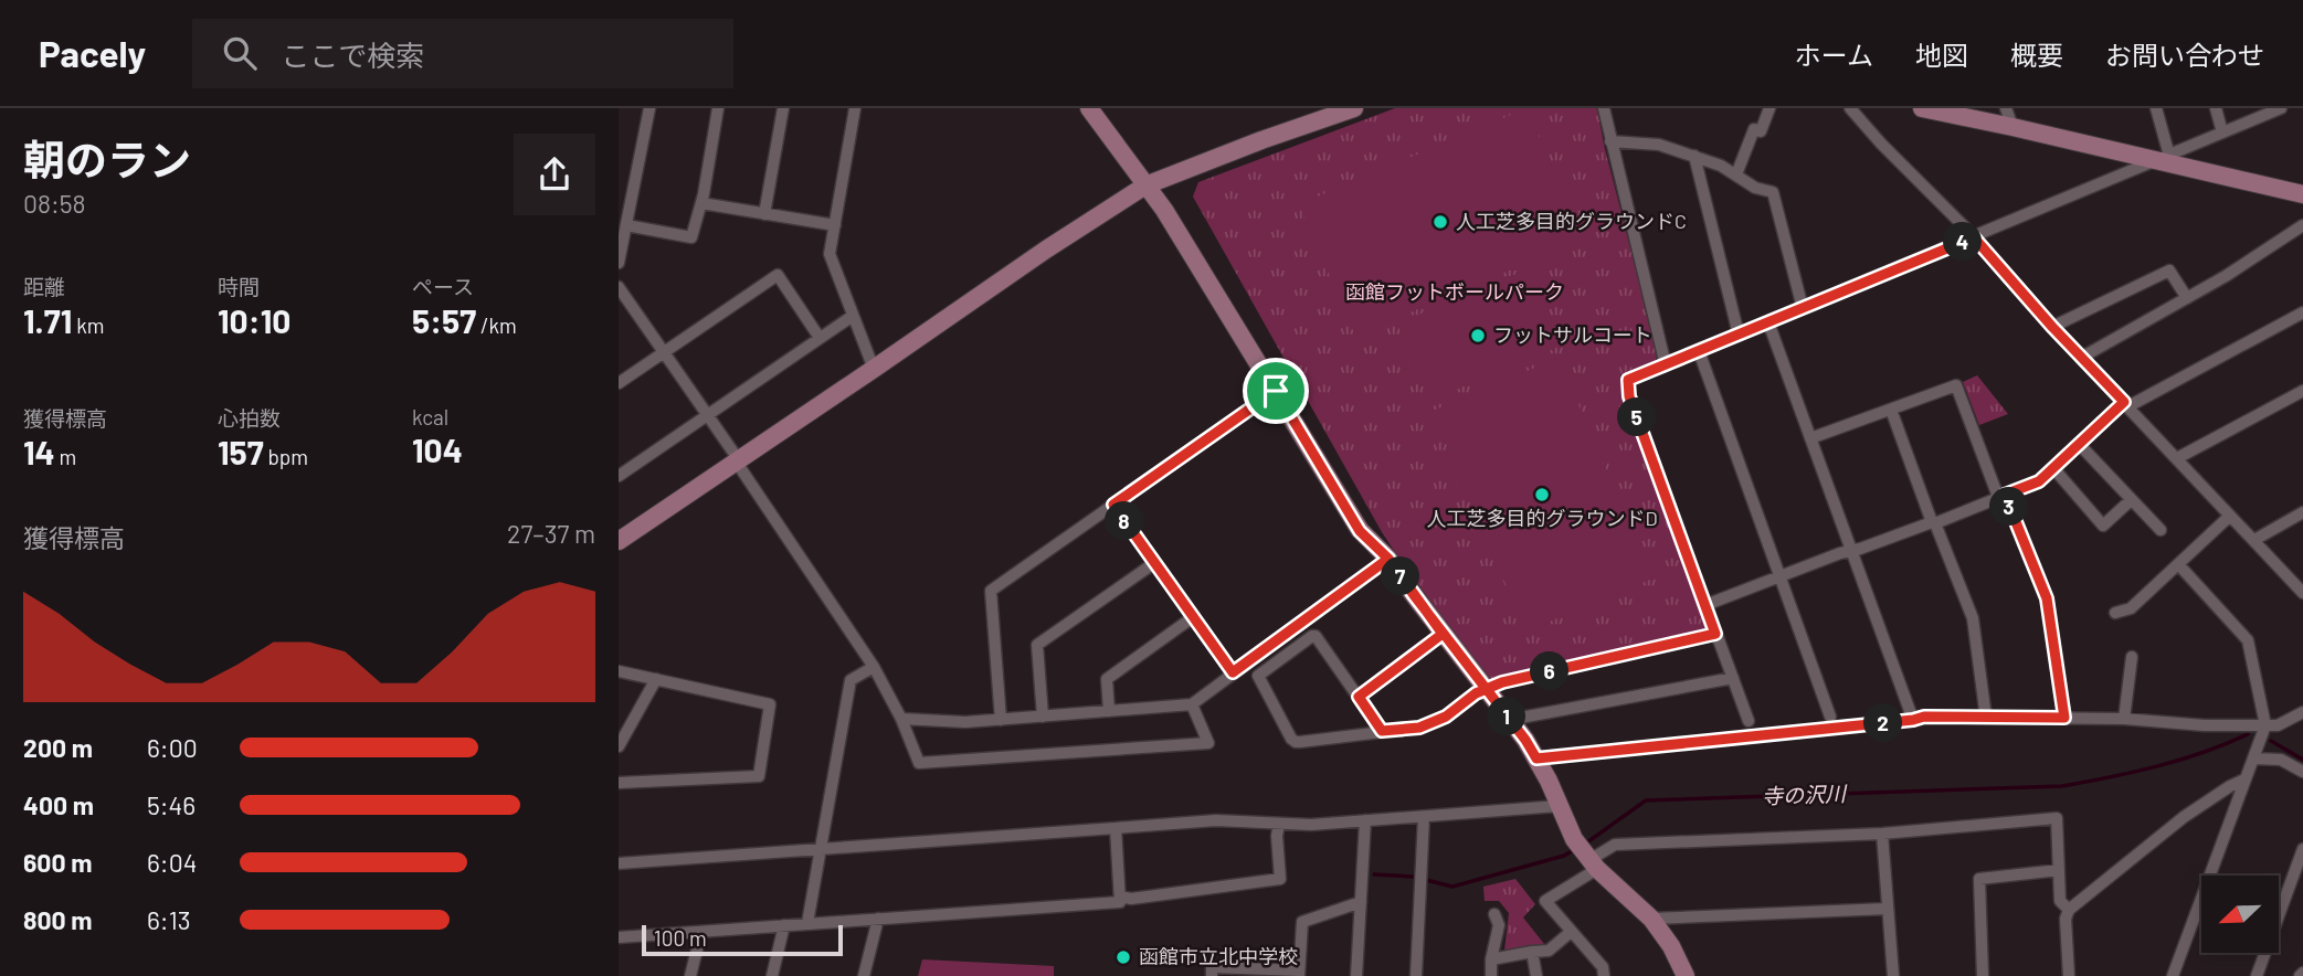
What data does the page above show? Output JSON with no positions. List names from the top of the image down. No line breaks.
{"water":["寺の沢川"],"parks":["函館フットボールパーク"],"places":["人工芝多目的グラウンドC","フットサルコート","人工芝多目的グラウンドD","函館市立北中学校"],"scale_bar":"100 m","north":"bottom left","page":{"header":"Pacely","search":"ここで検索","nav":["ホーム","地図","概要","お問い合わせ"],"heading":["朝のラン","08:58"],"pins":["4","5","3","8","7","6","1","2"],"stats":[["距離","1.71 km"],["時間","10:10"],["ペース","5:57 /km"],["獲得標高","14 m"],["心拍数","157 bpm"],["kcal","104"]],"chart":["獲得標高","27–37 m"],"list":[{"name":"200 m","note":"6:00"},{"name":"400 m","note":"5:46"},{"name":"600 m","note":"6:04"},{"name":"800 m","note":"6:13"}],"scale":"100 m"}}
